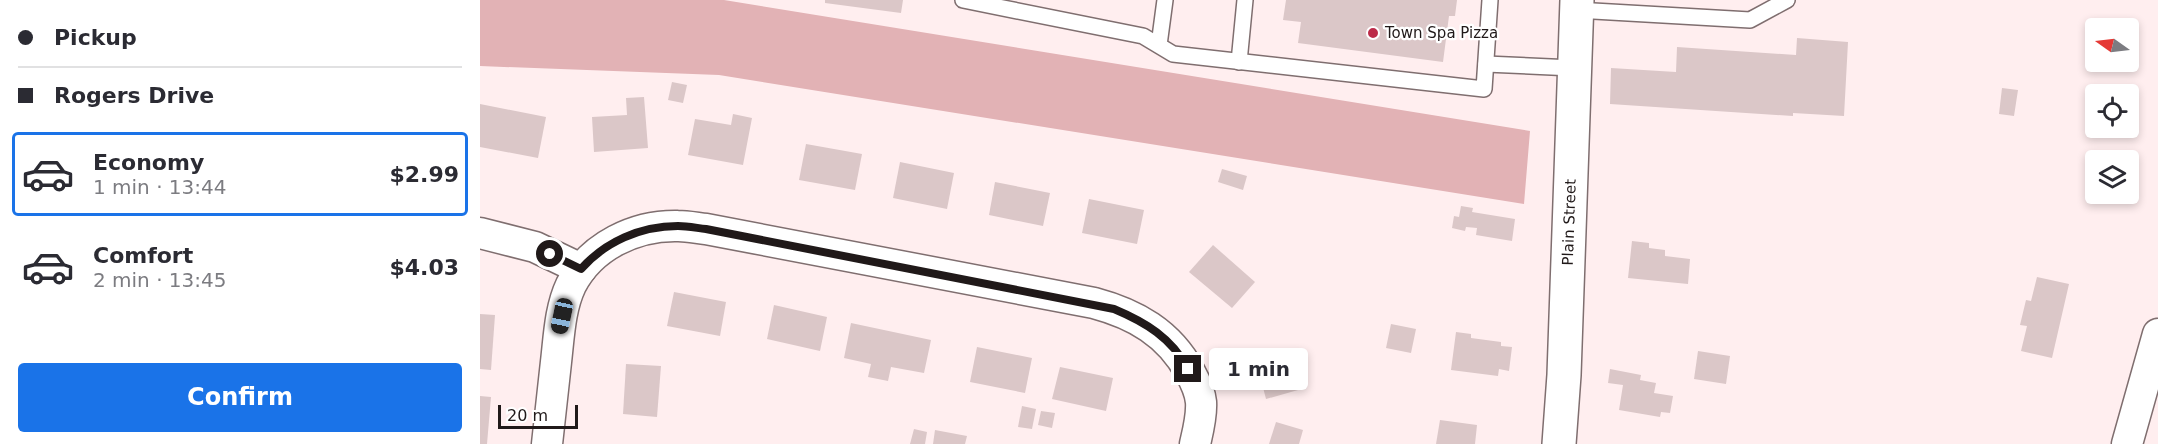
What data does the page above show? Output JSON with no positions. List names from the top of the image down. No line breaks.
{"streets":{"street":["Plain Street"]},"places":["Town Spa Pizza"],"scale_bar":"20 m","north":"left","page":{"banner":["Pickup","Rogers Drive"],"list":[{"name":"Economy","note":"1 min · 13:44","value":"$2.99"},{"name":"Comfort","note":"2 min · 13:45","value":"$4.03"}],"bubble":"1 min","buttons":"Confirm","scale":"20 m"}}
